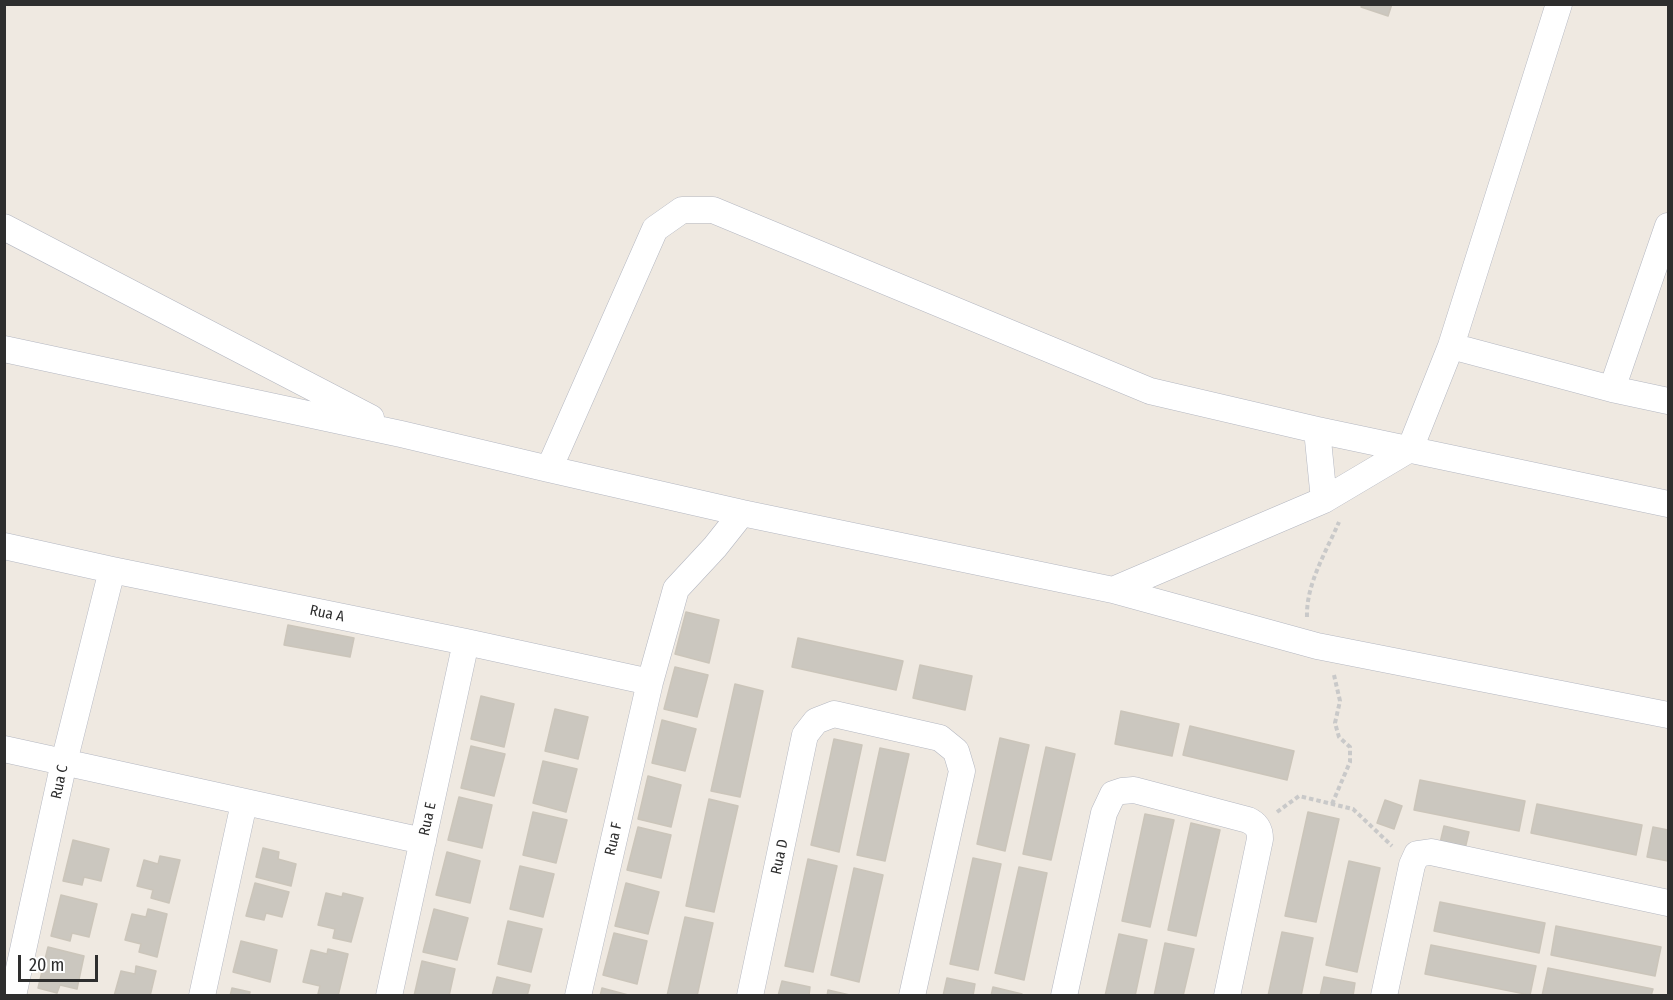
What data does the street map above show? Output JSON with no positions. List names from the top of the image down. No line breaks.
{"streets":{"street":["Rua A","Rua C","Rua E","Rua F","Rua D"]},"crossings":[["Rua A","Rua C"],["Rua A","Rua E"],["Rua A","Rua F"]],"scale_bar":"20 m"}
